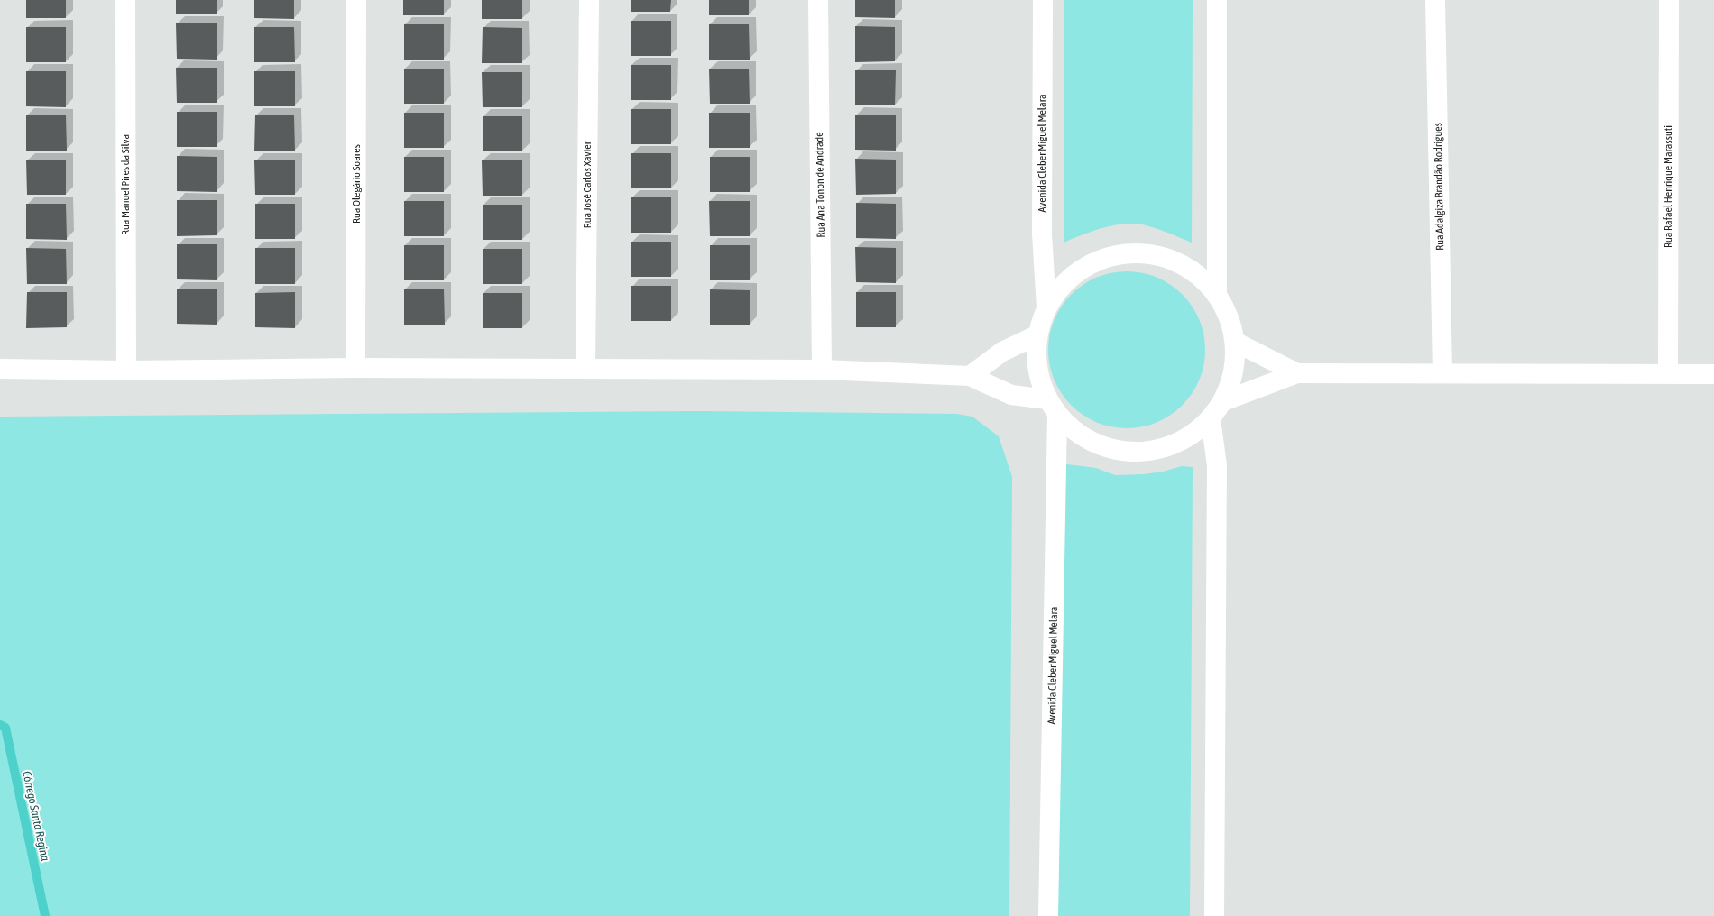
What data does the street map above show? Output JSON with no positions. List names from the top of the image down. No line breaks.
{"streets":{"street":["Avenida Cleber Miguel Melara","Rua Olegário Soares","Rua Manuel Pires da Silva","Rua José Carlos Xavier","Rua Ana Tonon de Andrade","Rua Adalgiza Brandão Rodrigues","Rua Rafael Henrique Marassuti"]},"water":["Córrego Santa Regina"]}
